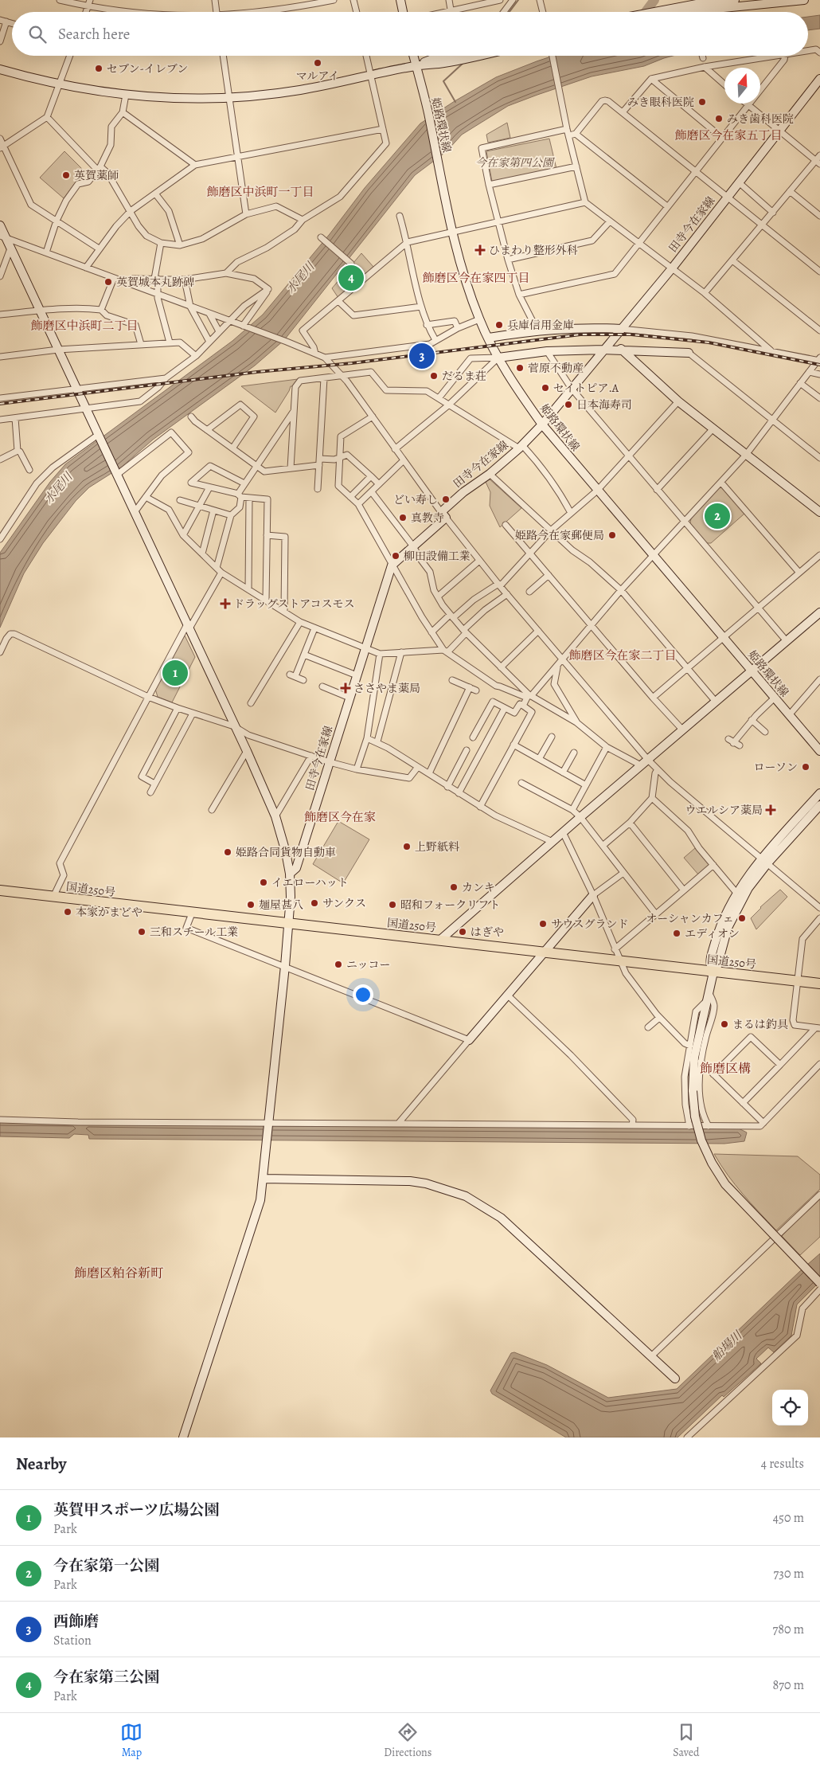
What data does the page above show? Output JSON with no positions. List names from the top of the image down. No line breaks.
{"streets":{"highway":["国道250号"],"street":["姫路環状線","田寺今在家線"]},"crossings":[["姫路環状線","田寺今在家線"]],"districts":["飾磨区今在家五丁目","飾磨区中浜町一丁目","飾磨区今在家四丁目","飾磨区中浜町二丁目","飾磨区今在家二丁目","飾磨区今在家","飾磨区構","飾磨区粕谷新町"],"water":["水尾川","船場川"],"parks":["今在家第四公園"],"places":{"other":["マルアイ","セブン-イレブン","みき眼科医院","みき歯科医院","英賀薬師","英賀城本丸跡碑","兵庫信用金庫","菅原不動産","だるま荘","セイトピア.A","日本海寿司","どい寿し","真教寺","姫路今在家郵便局","柳田設備工業","ローソン","上野紙料","姫路合同貨物自動車","イエローハット","カンキ","サンクス","麺屋甚八","昭和フォークリフト","本家かまどや","オーシャンカフェ","サウスグランド","三和スチール工業","はぎや","エディオン","ニッコー","まるは釣具"],"health":["ひまわり整形外科","ドラッグストアコスモス","ささやま薬局","ウエルシア薬局"]},"north":"top","page":{"search":"Search here","pins":["4","3","2","1"],"heading":["Nearby","4 results"],"list":[{"mark":"1","name":"英賀甲スポーツ広場公園","note":"Park","value":"450 m"},{"mark":"2","name":"今在家第一公園","note":"Park","value":"730 m"},{"mark":"3","name":"西飾磨","note":"Station","value":"780 m"},{"mark":"4","name":"今在家第三公園","note":"Park","value":"870 m"}],"nav":["Map","Directions","Saved"]}}
